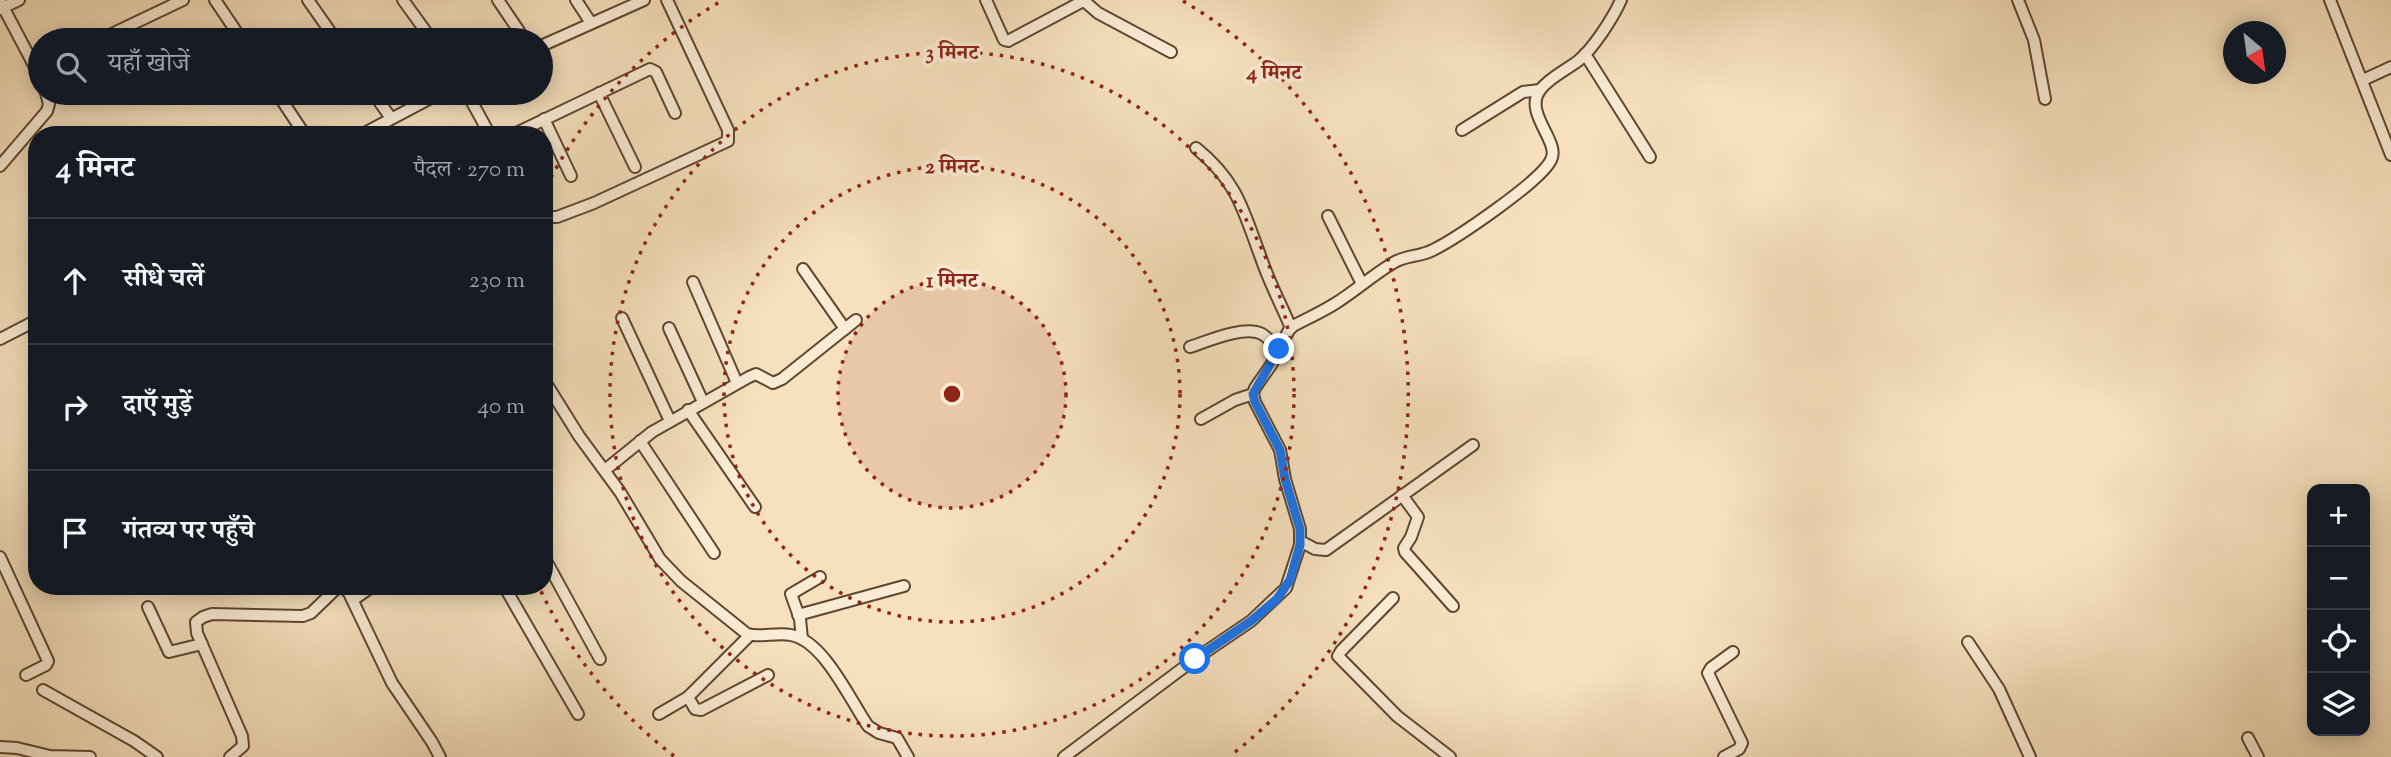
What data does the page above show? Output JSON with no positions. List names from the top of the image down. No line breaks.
{"north":"bottom right","page":{"search":"यहाँ खोजें","heading":["4 मिनट","पैदल · 270 m"],"list":[["सीधे चलें","230 m"],["दाएँ मुड़ें","40 m"],"गंतव्य पर पहुँचे"],"map_buttons":["+","−"]},"rings":["3 मिनट","4 मिनट","2 मिनट","1 मिनट"]}
